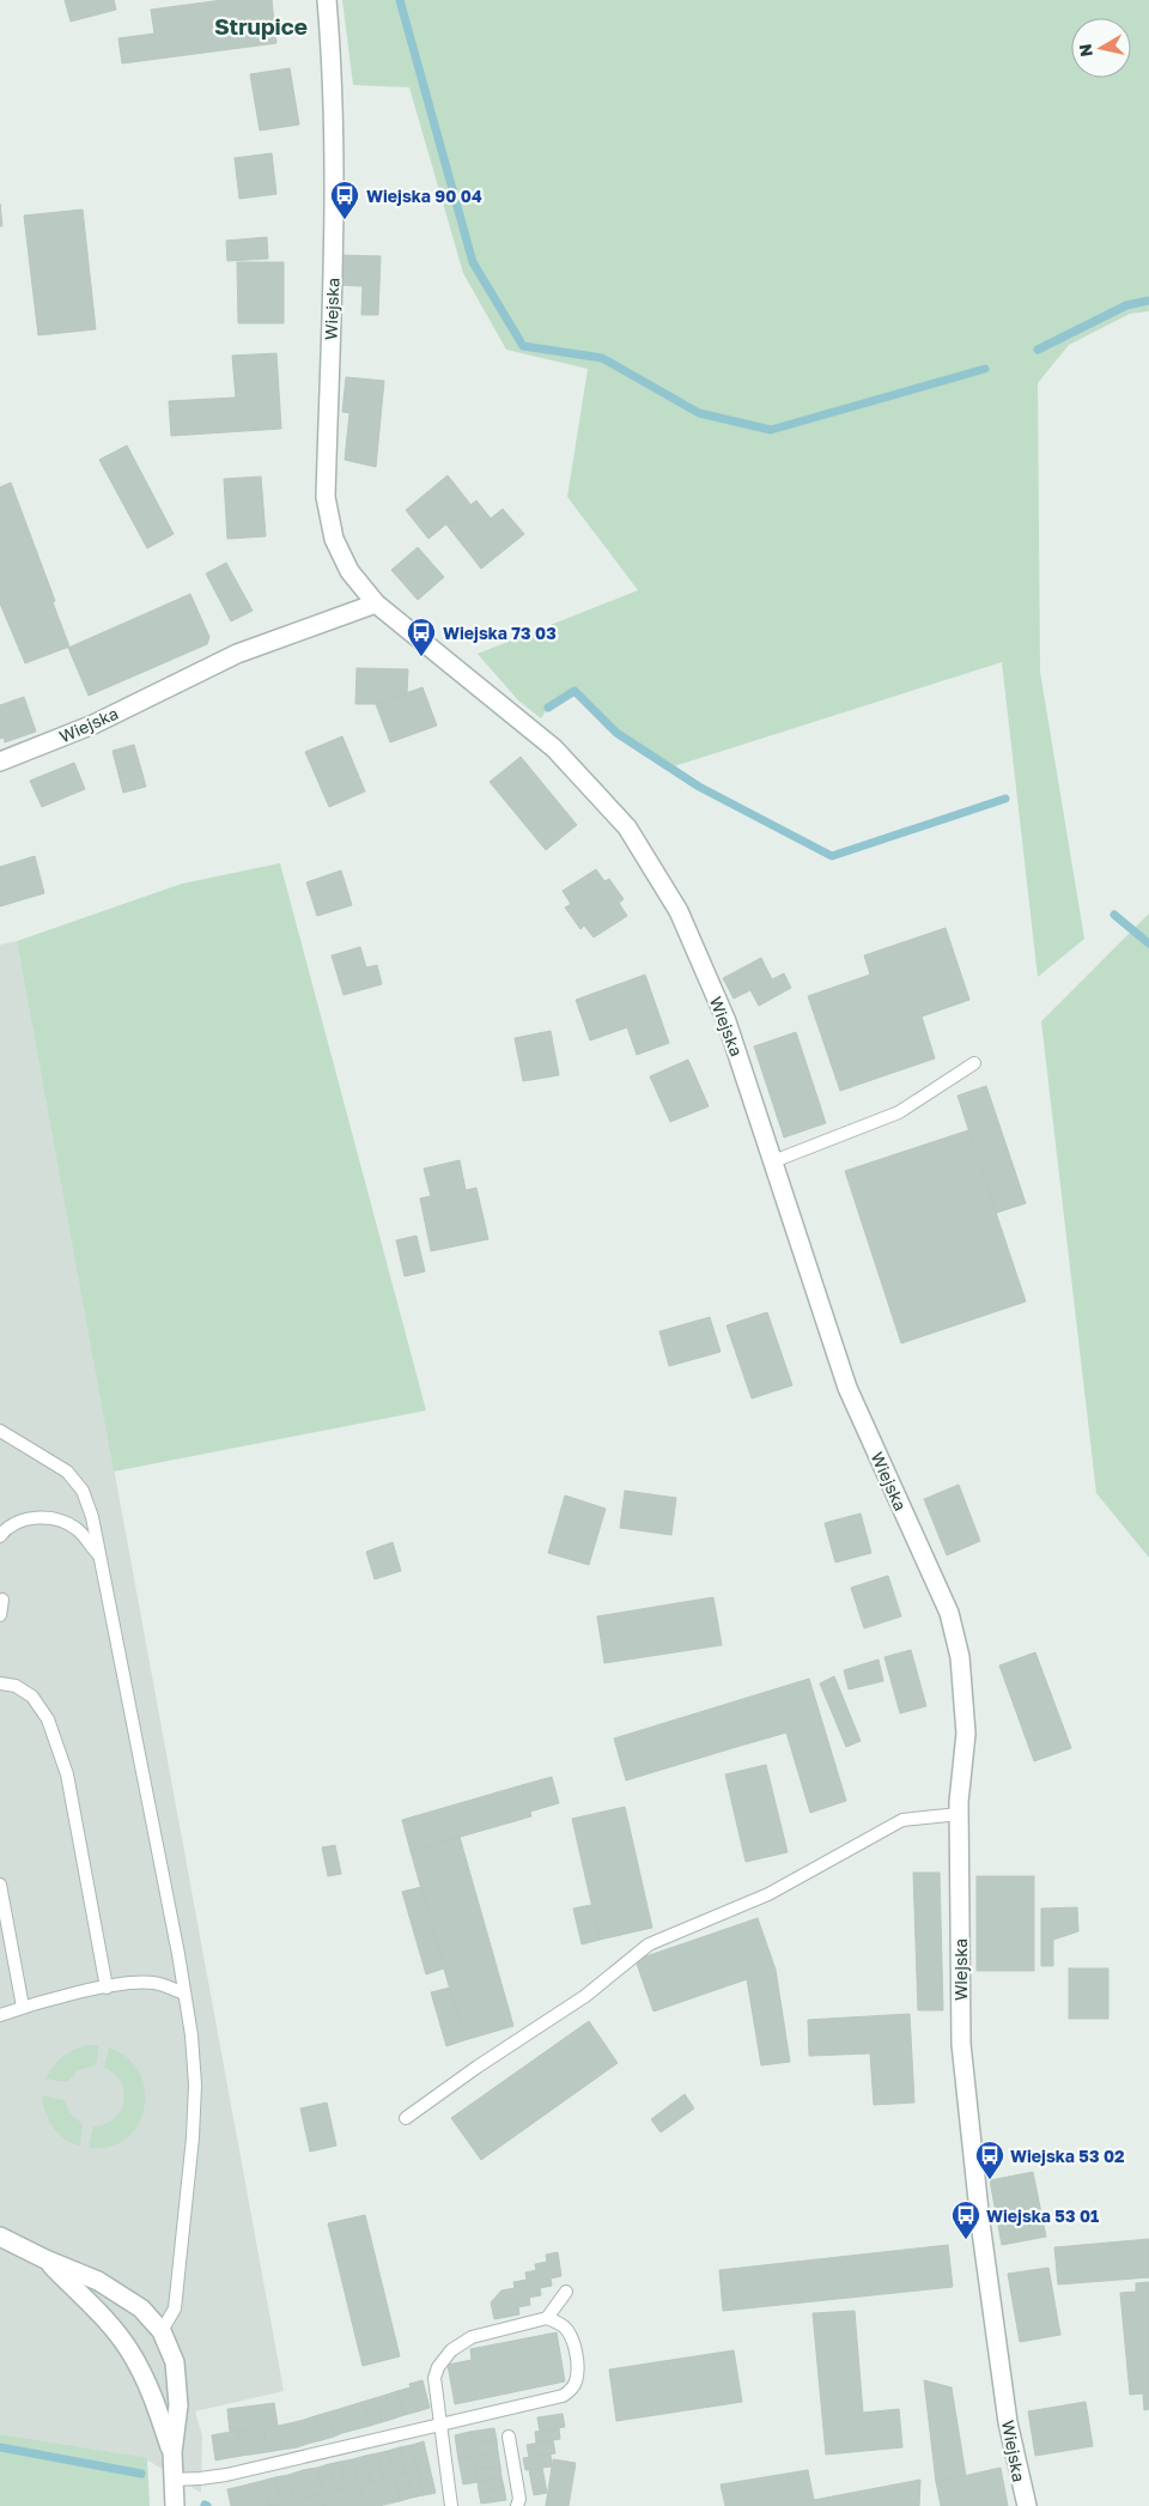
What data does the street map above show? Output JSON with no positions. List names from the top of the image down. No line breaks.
{"streets":{"street":["Wiejska"]},"districts":["Strupice"],"places":{"bus stop":["Wiejska 90 04","Wiejska 73 03","Wiejska 53 02","Wiejska 53 01"]},"north":"left"}
